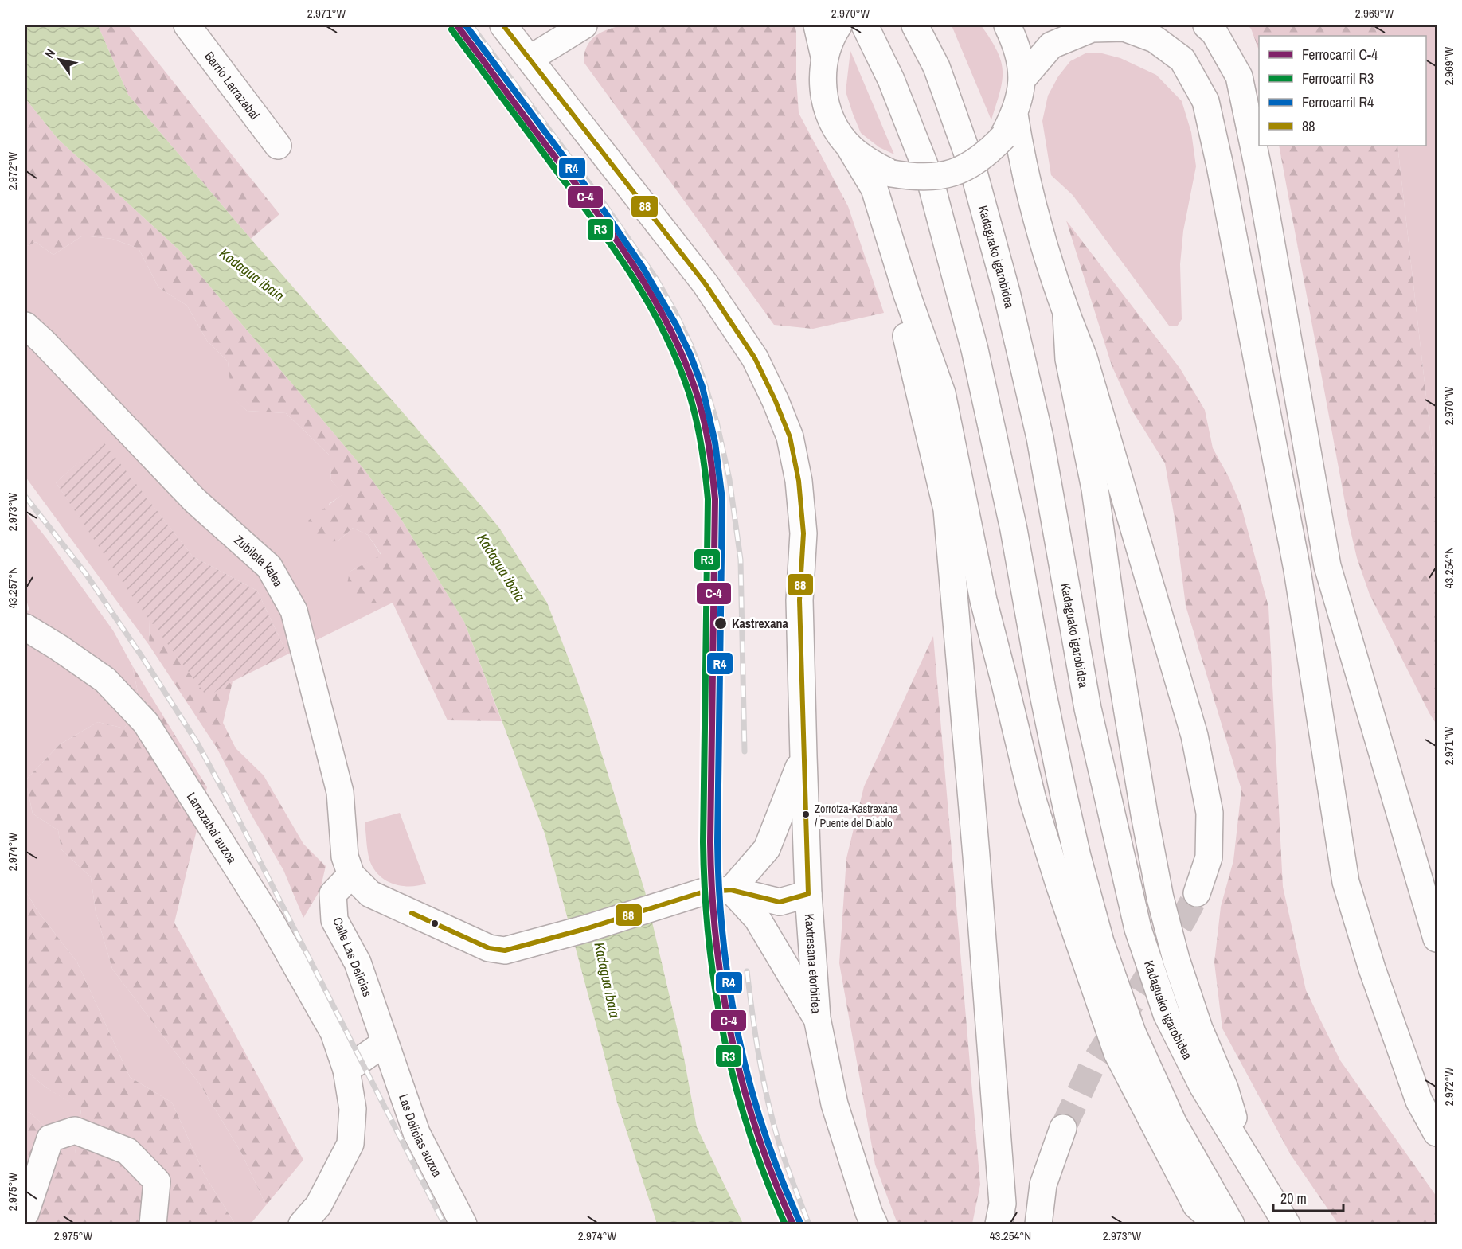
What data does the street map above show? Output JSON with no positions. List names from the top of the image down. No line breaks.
{"streets":{"main road":["Barrio Larrazabal","Kadaguako igarobidea","Zubileta kalea","Larrazabal auzoa","Calle Las Delicias","Kaxtresana etorbidea","Las Delicias auzoa"]},"crossings":[["Zubileta kalea","Calle Las Delicias"],["Calle Las Delicias","Las Delicias auzoa"]],"water":["Kadagua ibaia"],"places":["Kastrexana","Zorrotza-Kastrexana / Puente del Diablo"],"lines":["rail line C-4","rail line R4","transit line 88","rail line R3"],"legend":["Ferrocarril C-4","Ferrocarril R3","Ferrocarril R4","88"],"scale_bar":"20 m","north":"top left","coordinates":["2.971°W","2.970°W","2.969°W","2.972°W","2.973°W","43.254°N","43.257°N","2.974°W","2.975°W"]}
